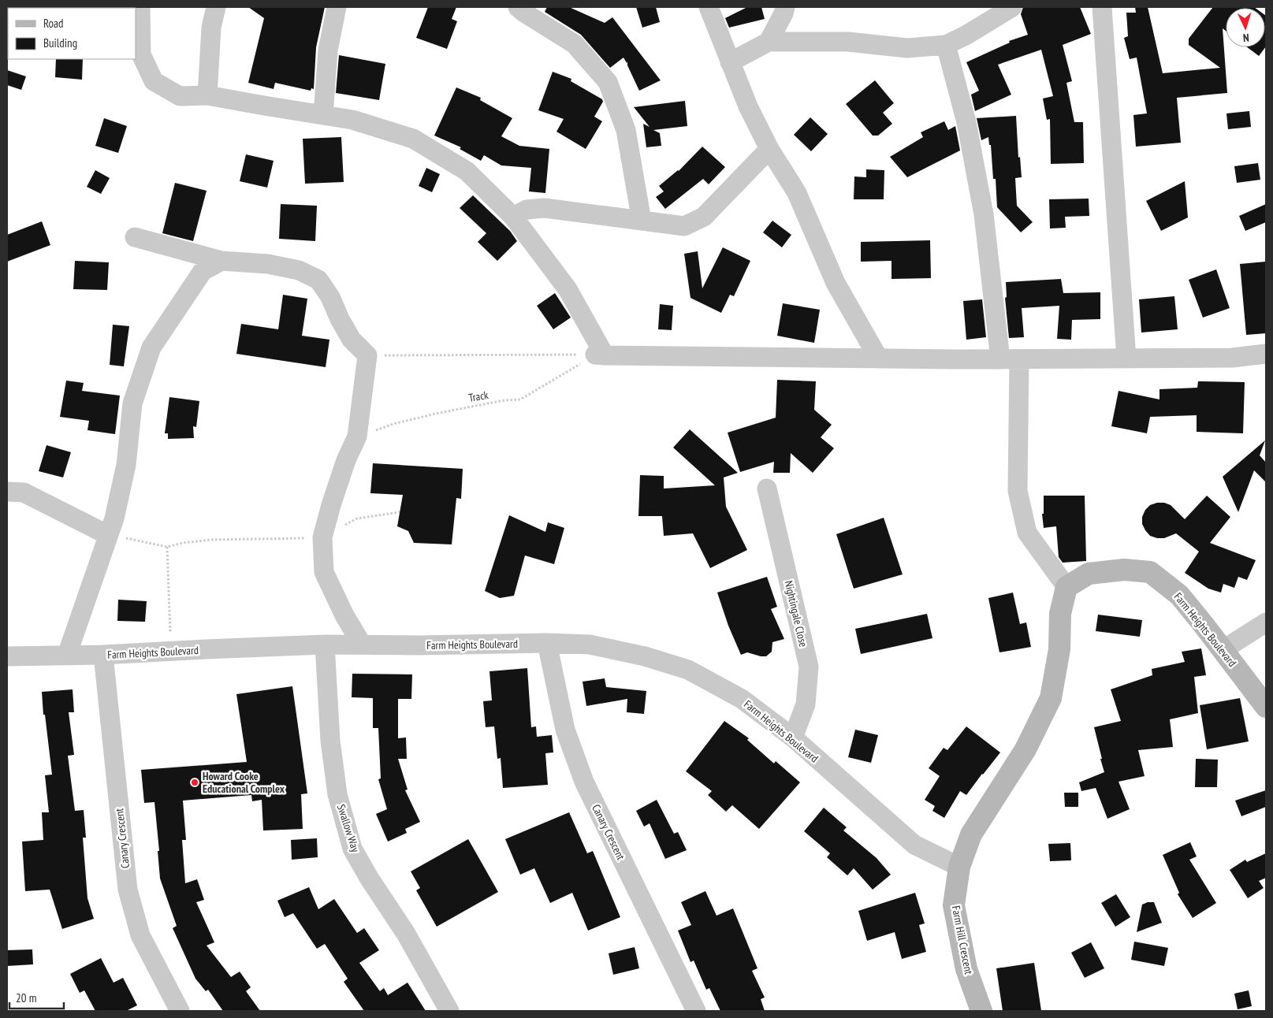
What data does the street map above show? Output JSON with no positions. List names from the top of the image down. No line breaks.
{"streets":{"street":["Nightingale Close","Farm Heights Boulevard","Swallow Way","Canary Crescent","Farm Hill Crescent"],"path":["Track"]},"crossings":[["Nightingale Close","Farm Heights Boulevard"],["Farm Heights Boulevard","Swallow Way"],["Farm Heights Boulevard","Canary Crescent"],["Farm Heights Boulevard","Farm Hill Crescent"]],"places":["Howard Cooke Educational Complex"],"legend":["Road","Building"],"scale_bar":"20 m","north":"bottom"}
